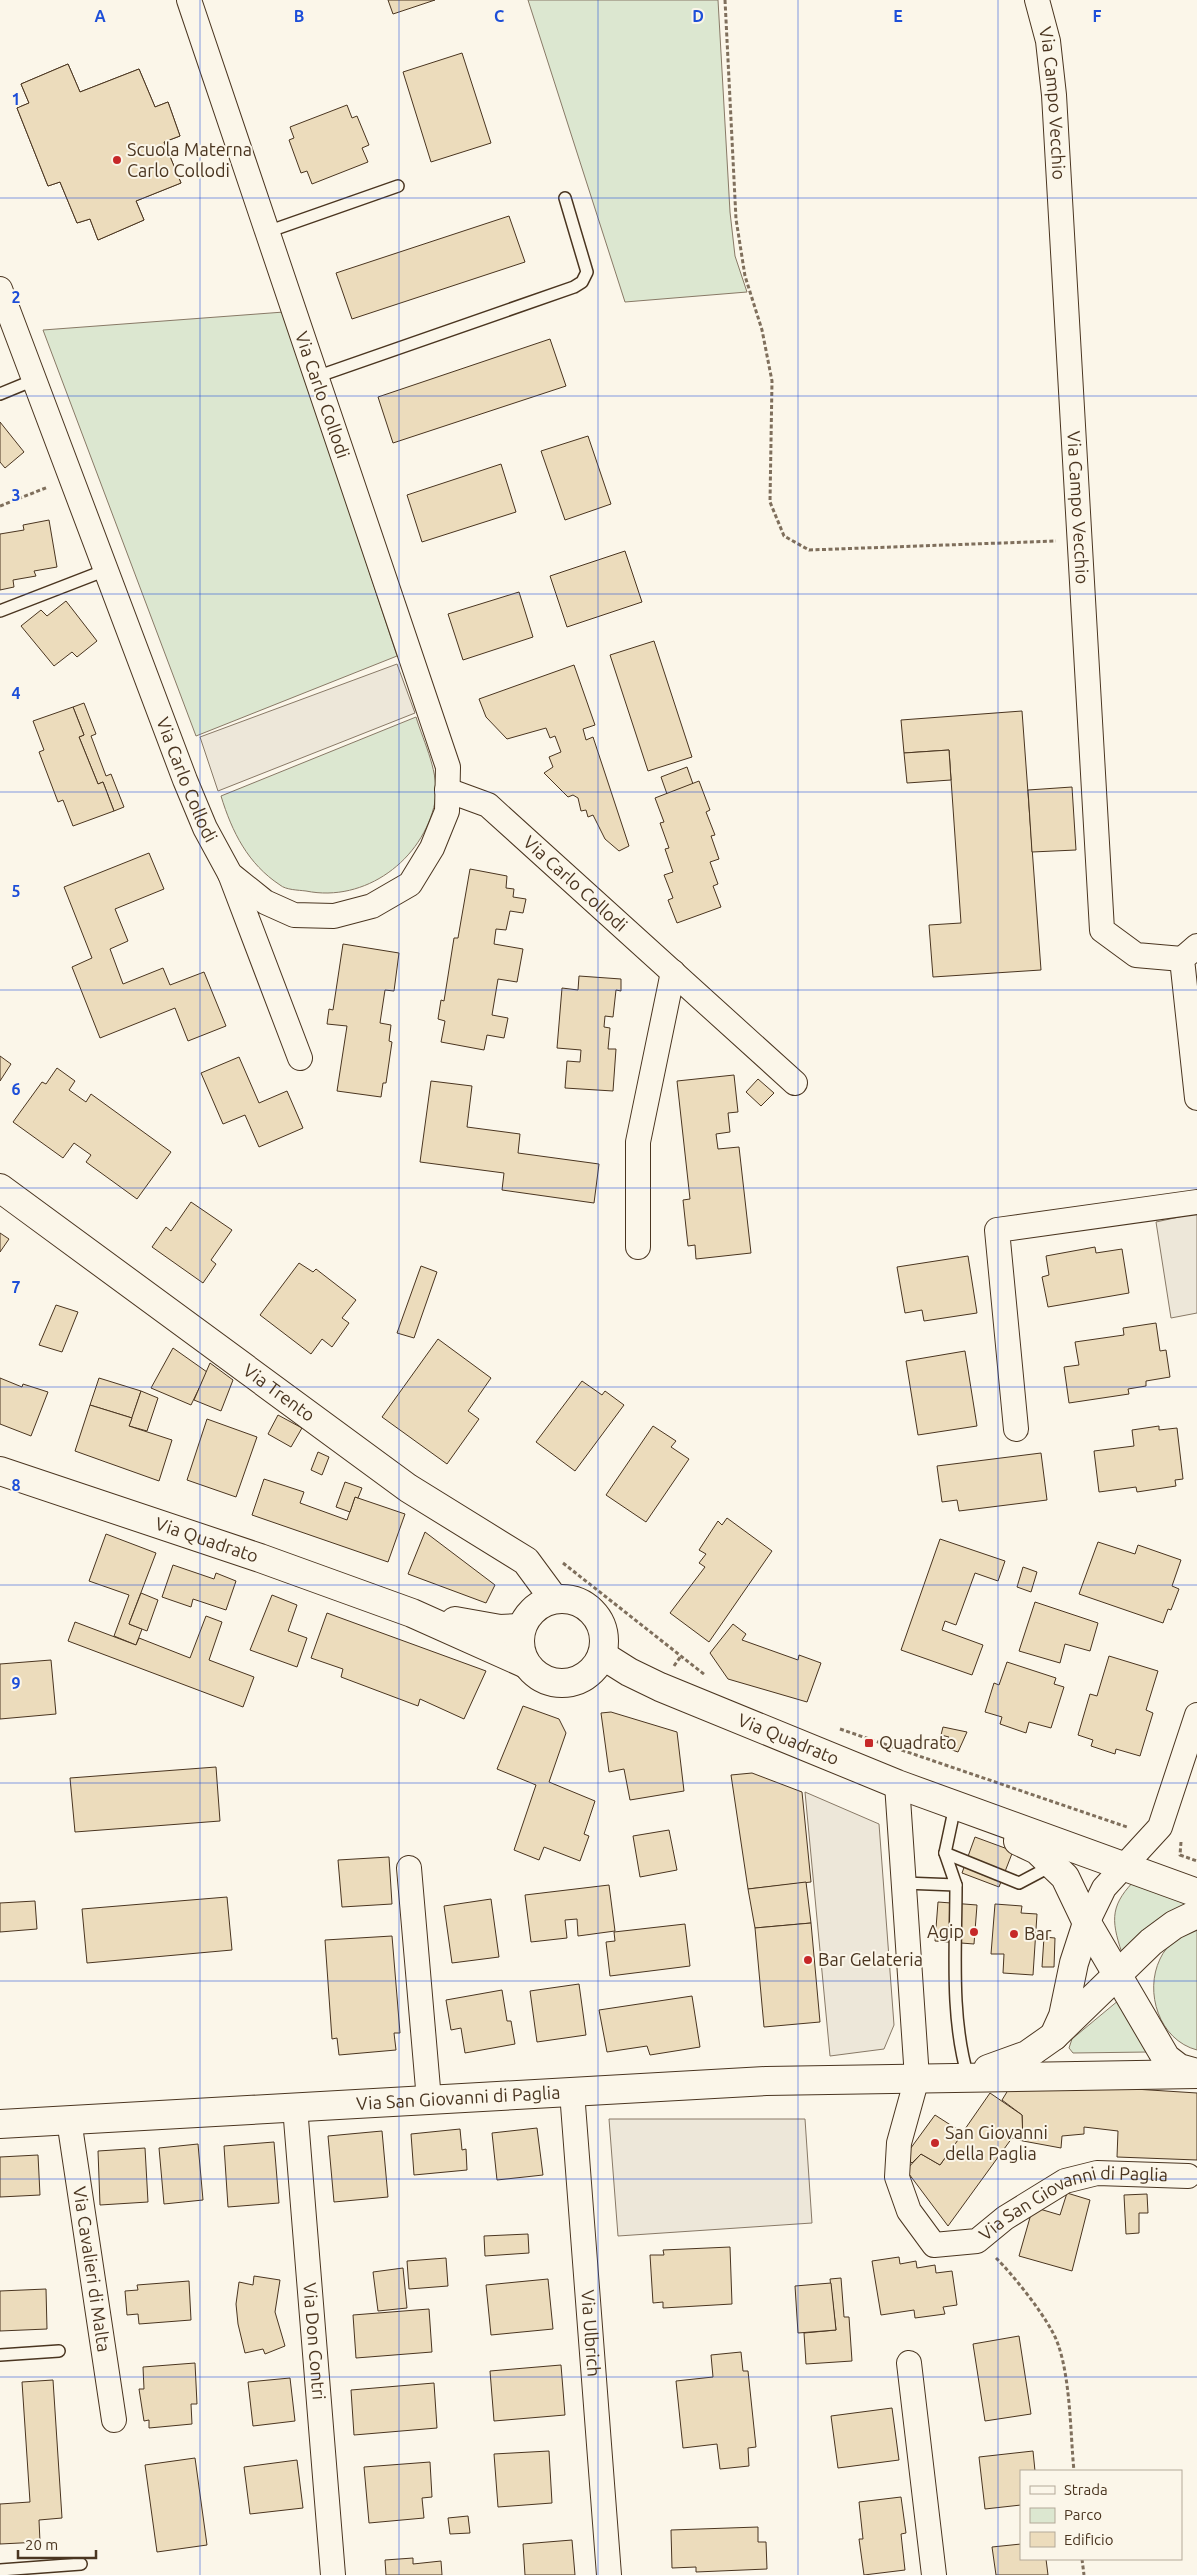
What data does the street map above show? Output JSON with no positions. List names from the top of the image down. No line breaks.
{"streets":{"street":["Via Campo Vecchio","Via Carlo Collodi","Via Trento","Via Quadrato","Via San Giovanni di Paglia","Via Cavalieri di Malta","Via Ulbrich","Via Don Contri"]},"crossings":[["Via Trento","Via Quadrato"],["Via San Giovanni di Paglia","Via Cavalieri di Malta"],["Via San Giovanni di Paglia","Via Ulbrich"],["Via San Giovanni di Paglia","Via Don Contri"]],"places":{"other":["Scuola Materna Carlo Collodi","Agip","Bar","Bar Gelateria","San Giovanni della Paglia"],"transit":["Quadrato"]},"legend":["Strada","Parco","Edificio"],"scale_bar":"20 m","grid":{"columns":["A","B","C","D","E","F"],"rows":["1","2","3","4","5","6","7","8","9"]}}
